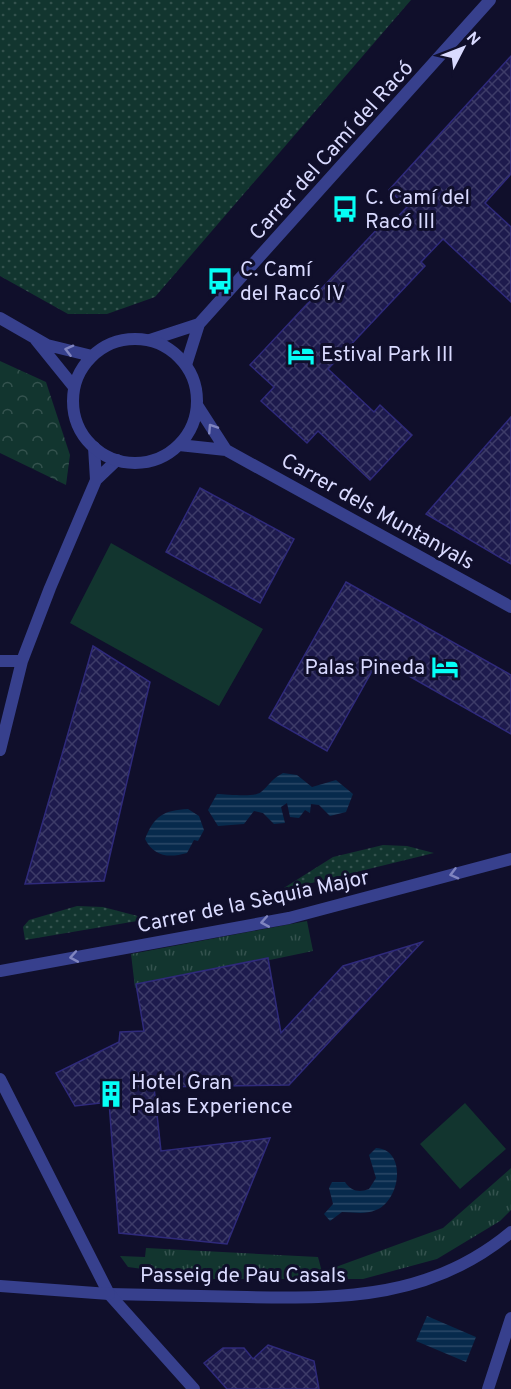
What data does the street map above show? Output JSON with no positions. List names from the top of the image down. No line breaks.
{"streets":{"street":["Carrer del Camí del Racó","Carrer dels Muntanyals","Carrer de la Sèquia Major","Passeig de Pau Casals"]},"crossings":[["Carrer del Camí del Racó","Carrer dels Muntanyals"]],"one_way":["Carrer de la Sèquia Major"],"places":{"bus stop":["C. Camí del Racó III","C. Camí del Racó IV"],"hotel":["Estival Park III","Palas Pineda"],"building":["Hotel Gran Palas Experience"]},"north":"top right"}
